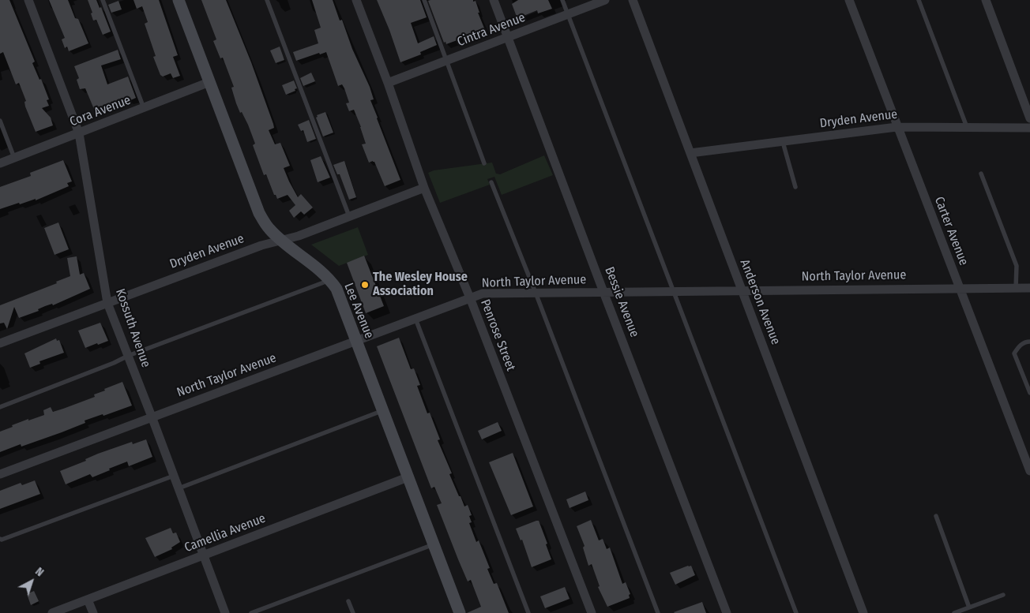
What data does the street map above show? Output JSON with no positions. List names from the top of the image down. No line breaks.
{"streets":{"street":["Cintra Avenue","Cora Avenue","Dryden Avenue","Carter Avenue","North Taylor Avenue","Bessie Avenue","Anderson Avenue","Lee Avenue","Kossuth Avenue","Penrose Street","Camellia Avenue"]},"crossings":[["Cintra Avenue","Bessie Avenue"],["Cintra Avenue","Penrose Street"],["Cora Avenue","Lee Avenue"],["Cora Avenue","Kossuth Avenue"],["Dryden Avenue","Carter Avenue"],["Dryden Avenue","Anderson Avenue"],["Dryden Avenue","Lee Avenue"],["Dryden Avenue","Kossuth Avenue"],["Dryden Avenue","Penrose Street"],["Carter Avenue","North Taylor Avenue"],["North Taylor Avenue","Bessie Avenue"],["North Taylor Avenue","Anderson Avenue"],["North Taylor Avenue","Lee Avenue"],["North Taylor Avenue","Kossuth Avenue"],["North Taylor Avenue","Penrose Street"],["Lee Avenue","Camellia Avenue"],["Kossuth Avenue","Camellia Avenue"]],"places":["The Wesley House Association"],"north":"top right"}
